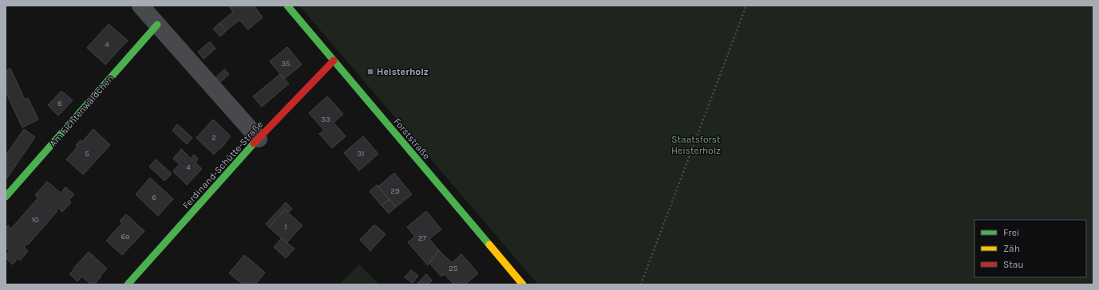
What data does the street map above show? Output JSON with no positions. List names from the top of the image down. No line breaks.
{"streets":{"street":["Am Fichtenwäldchen","Forststraße","Ferdinand-Schütte-Straße"]},"crossings":[["Forststraße","Ferdinand-Schütte-Straße"]],"parks":["Staatsforst Heisterholz"],"places":{"transit":["Heisterholz"]},"house_numbers":["4","35","6","33","2","5","31","4","29","6","10","1","6a","27","25"],"legend":["Frei","Zäh","Stau"]}
